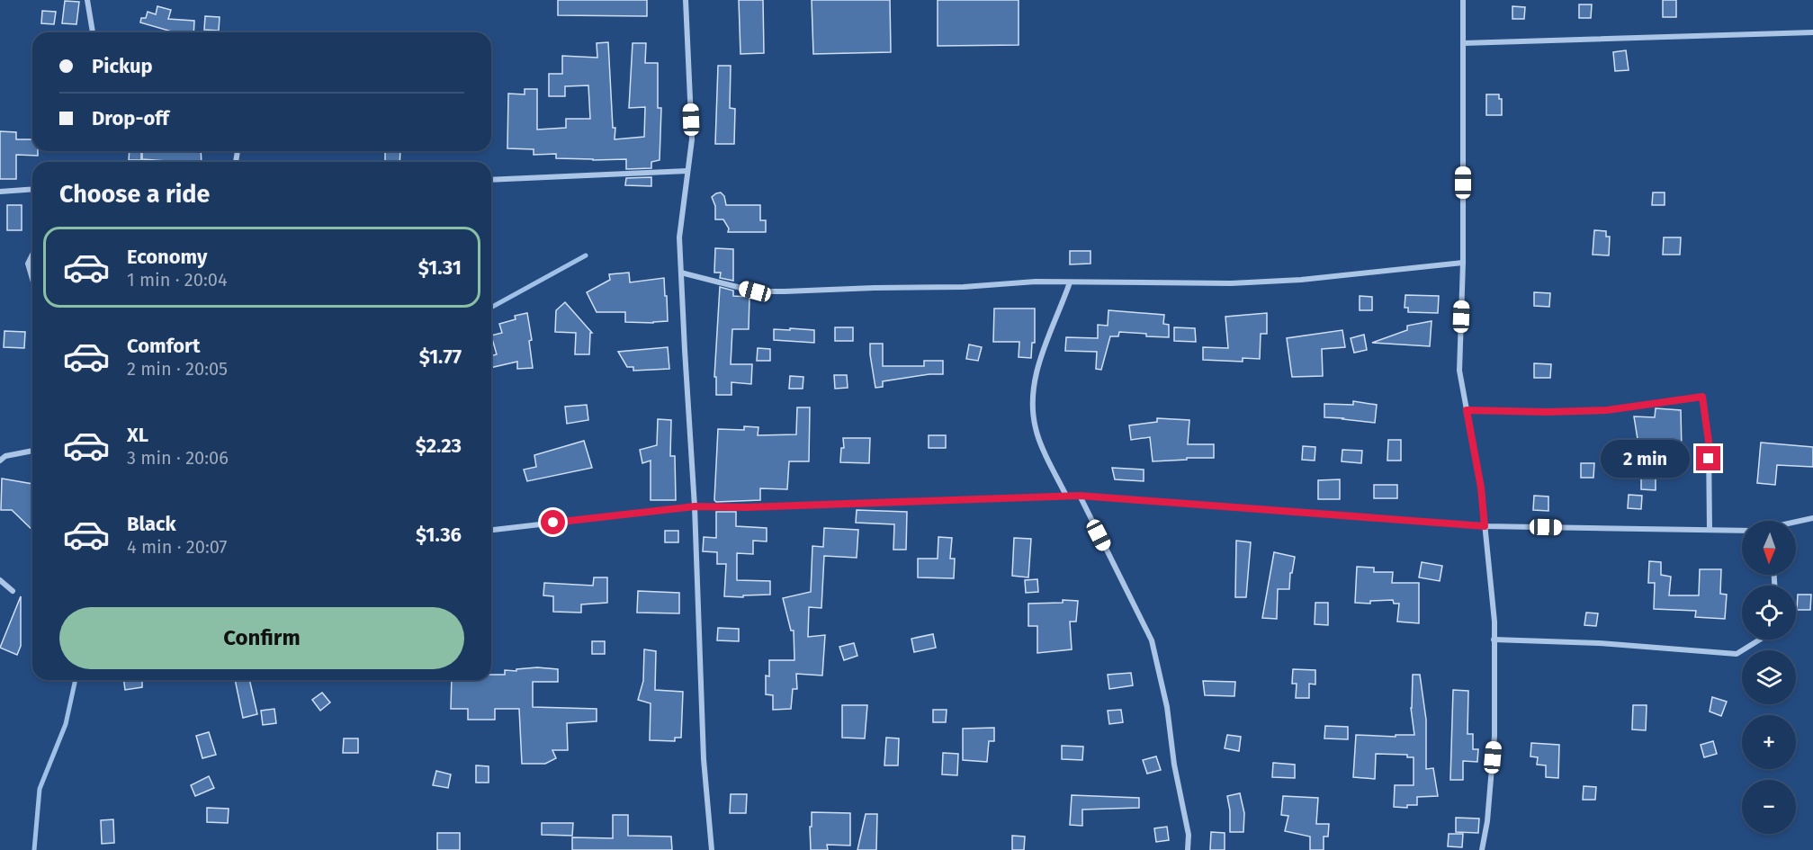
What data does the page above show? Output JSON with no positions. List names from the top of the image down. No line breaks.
{"north":"bottom","page":{"banner":["Pickup","Drop-off"],"heading":"Choose a ride","list":[{"name":"Economy","note":"1 min · 20:04","value":"$1.31"},{"name":"Comfort","note":"2 min · 20:05","value":"$1.77"},{"name":"XL","note":"3 min · 20:06","value":"$2.23"},{"name":"Black","note":"4 min · 20:07","value":"$1.36"}],"bubble":"2 min","map_buttons":["+","−"],"buttons":"Confirm"}}
